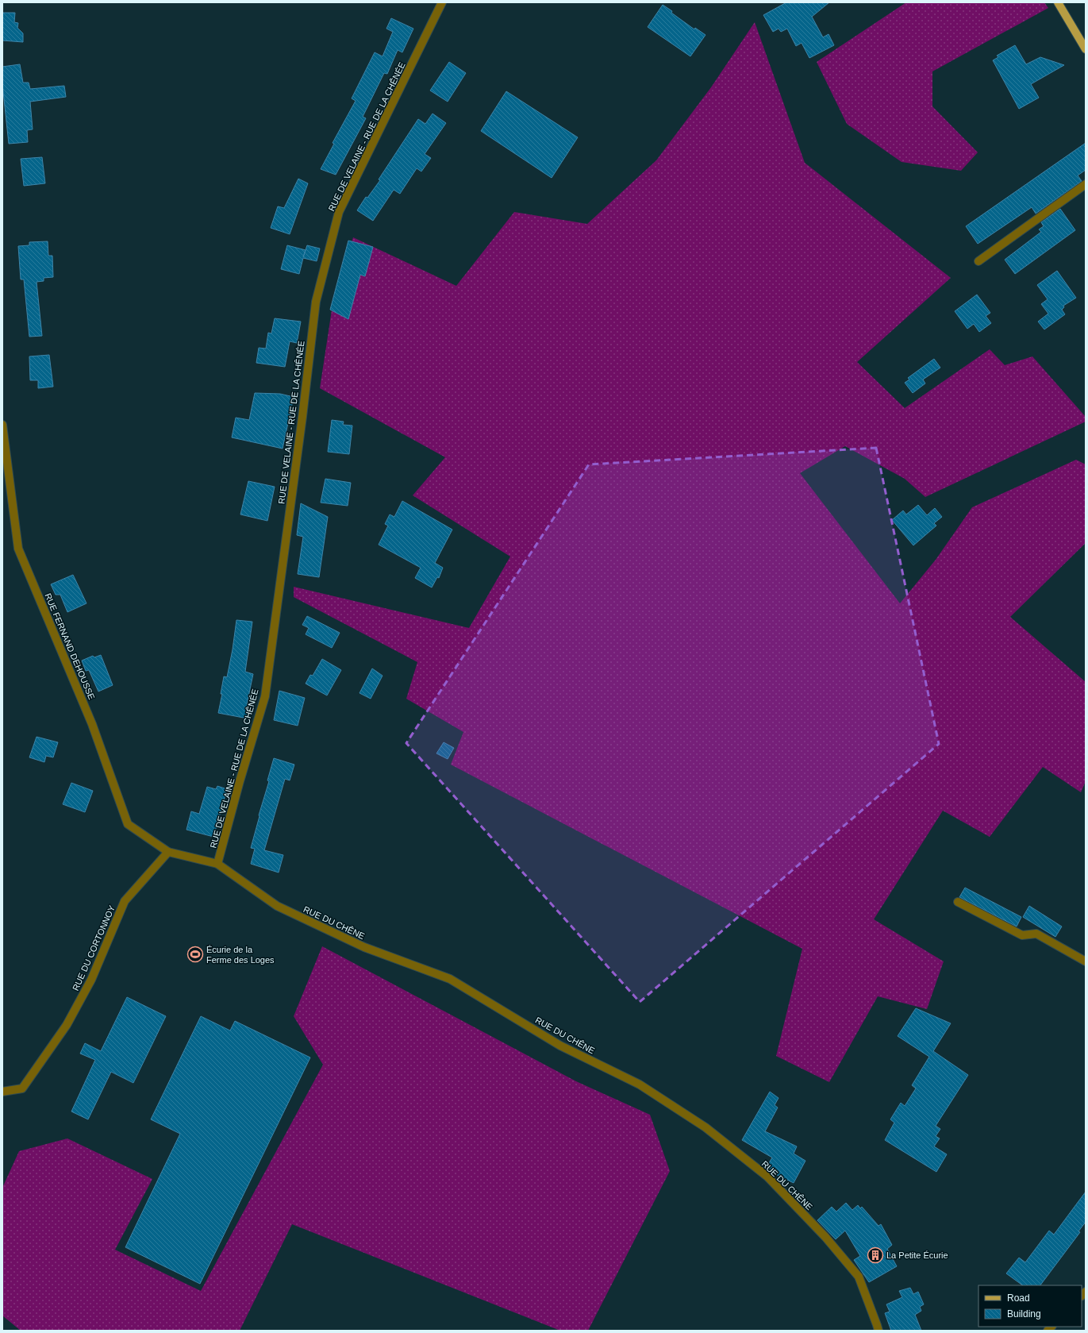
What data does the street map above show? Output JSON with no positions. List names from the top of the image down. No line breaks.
{"streets":{"street":["RUE DE VELAINE - RUE DE LA CHÊNÉE","RUE FERNAND DEHOUSSE","RUE DU CHÊNE","RUE DU CORTONNOY"]},"crossings":[["RUE DE VELAINE - RUE DE LA CHÊNÉE","RUE DU CHÊNE"],["RUE FERNAND DEHOUSSE","RUE DU CHÊNE"],["RUE FERNAND DEHOUSSE","RUE DU CORTONNOY"],["RUE DU CHÊNE","RUE DU CORTONNOY"]],"places":{"sports":["Écurie de la Ferme des Loges"],"building":["La Petite Écurie"]},"legend":["Road","Building"]}
